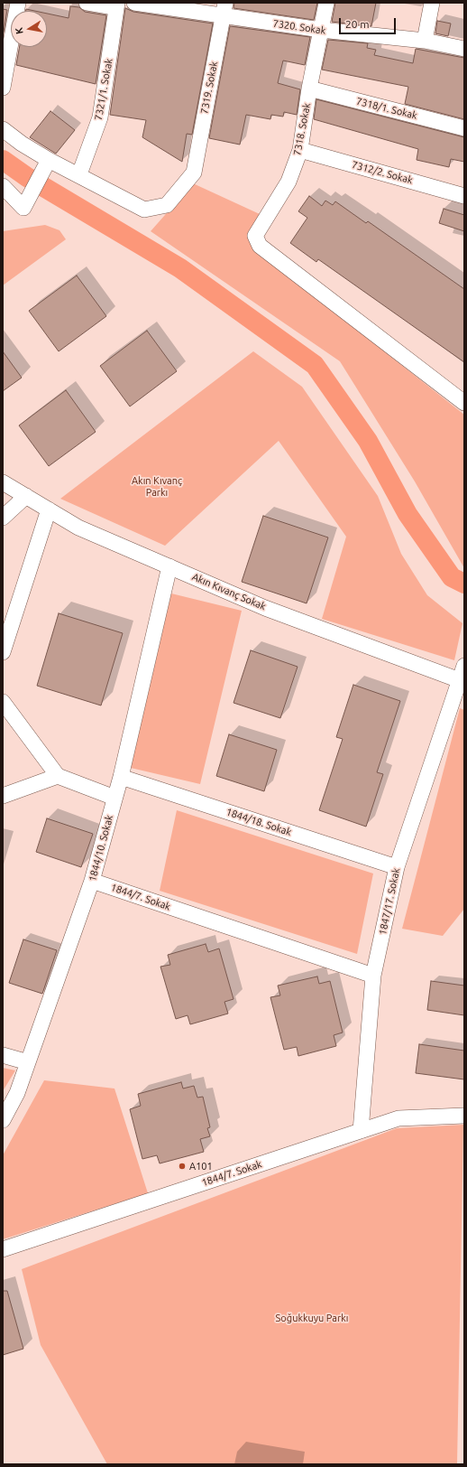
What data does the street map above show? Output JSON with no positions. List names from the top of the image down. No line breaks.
{"streets":{"street":["7320. Sokak","7319. Sokak","7321/1. Sokak","7318/1. Sokak","7318. Sokak","7312/2. Sokak","Akın Kıvanç Sokak","1844/18. Sokak","1844/10. Sokak","1844/7. Sokak","1847/17. Sokak"]},"crossings":[["7320. Sokak","7319. Sokak"],["7320. Sokak","7318. Sokak"],["7319. Sokak","7321/1. Sokak"],["7318/1. Sokak","7318. Sokak"],["7318. Sokak","7312/2. Sokak"],["Akın Kıvanç Sokak","1844/10. Sokak"],["Akın Kıvanç Sokak","1847/17. Sokak"],["1844/18. Sokak","1844/10. Sokak"],["1844/18. Sokak","1847/17. Sokak"],["1844/10. Sokak","1844/7. Sokak"],["1844/7. Sokak","1847/17. Sokak"]],"parks":["Akın Kıvanç Parkı","Soğukkuyu Parkı"],"places":["A101"],"scale_bar":"20 m","north":"left"}
